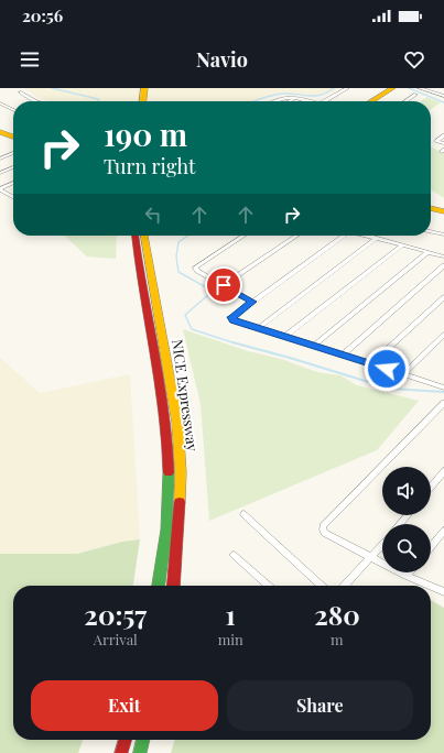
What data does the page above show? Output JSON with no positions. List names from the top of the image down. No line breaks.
{"streets":{"main road":["NICE Expressway"]},"page":{"status":"20:56","header":"Navio","turn":["190 m","Turn right"],"eta":["20:57","Arrival","1","min","280","m"],"buttons":["Exit","Share"]}}
